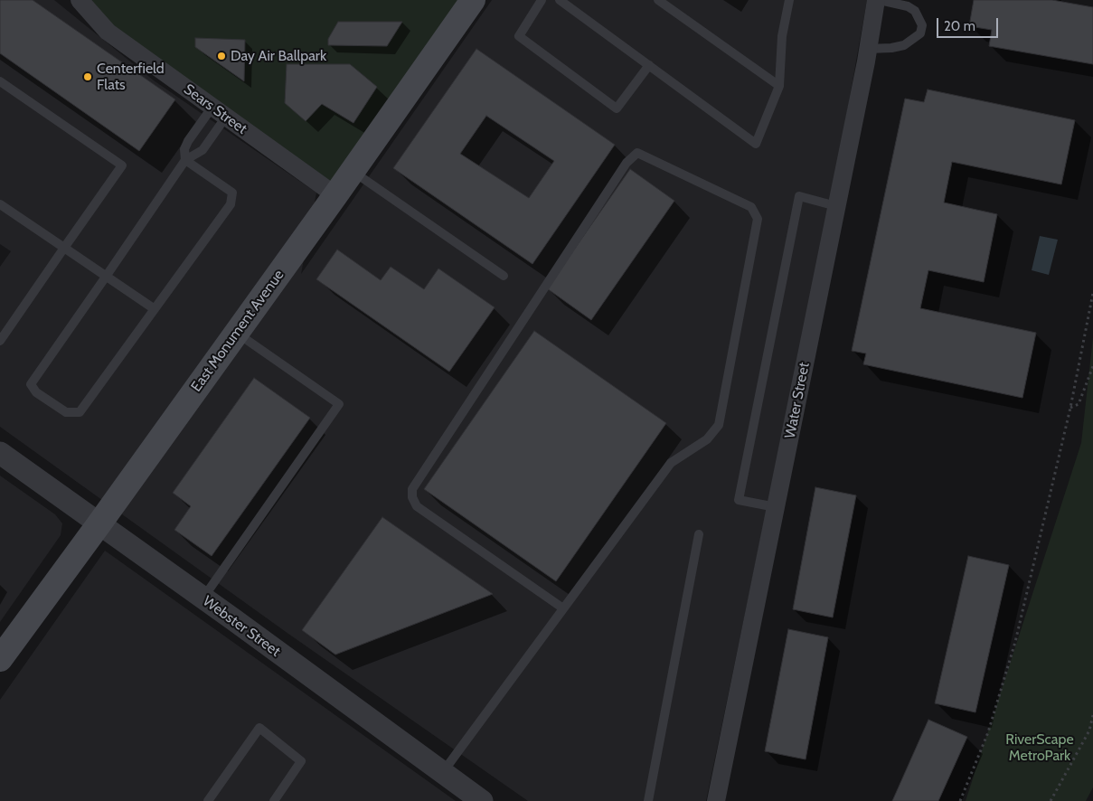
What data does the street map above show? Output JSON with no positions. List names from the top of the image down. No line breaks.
{"streets":{"main road":["East Monument Avenue"],"street":["Sears Street","Water Street","Webster Street"]},"crossings":[["Sears Street","East Monument Avenue"],["East Monument Avenue","Webster Street"]],"parks":["RiverScape MetroPark"],"places":["Day Air Ballpark","Centerfield Flats"],"scale_bar":"20 m"}
